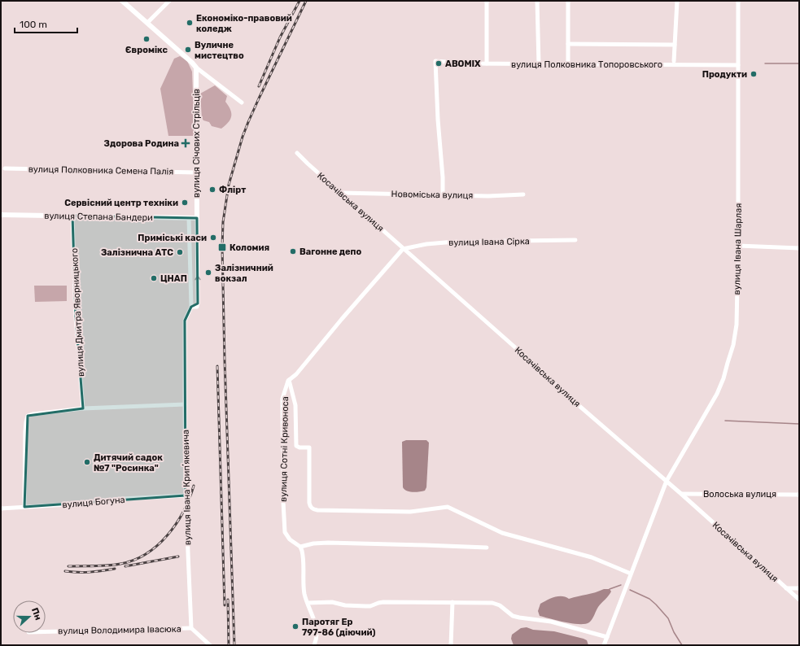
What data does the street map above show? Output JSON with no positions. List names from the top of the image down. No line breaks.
{"streets":{"street":["вулиця Полковника Топоровського","вулиця Січових Стрільців","вулиця Полковника Семена Палія","Новоміська вулиця","Косачівська вулиця","вулиця Степана Бандери","вулиця Івана Сірка","вулиця Івана Шарлая","вулиця Дмитра Яворницького","вулиця Сотні Кривоноса","вулиця Івана Крипʼякевича","Волоська вулиця","вулиця Богуна","вулиця Володимира Івасюка"]},"crossings":[["вулиця Полковника Топоровського","Новоміська вулиця"],["вулиця Полковника Топоровського","вулиця Івана Шарлая"],["вулиця Січових Стрільців","вулиця Полковника Семена Палія"],["вулиця Січових Стрільців","вулиця Степана Бандери"],["Новоміська вулиця","Косачівська вулиця"],["Косачівська вулиця","вулиця Івана Сірка"],["Косачівська вулиця","вулиця Івана Шарлая"],["Косачівська вулиця","вулиця Сотні Кривоноса"],["Косачівська вулиця","Волоська вулиця"],["вулиця Степана Бандери","вулиця Дмитра Яворницького"],["вулиця Івана Сірка","вулиця Сотні Кривоноса"],["вулиця Івана Крипʼякевича","вулиця Богуна"],["вулиця Івана Крипʼякевича","вулиця Володимира Івасюка"]],"places":{"other":["Економіко-правовий коледж","Євромікс","Вуличне мистецтво","ABOMIX","Продукти","Флірт","Сервісний центр техніки","Приміські каси","Вагонне депо","Залізнична АТС","Залізничний вокзал","ЦНАП","Дитячий садок №7 \"Росинка\"","Паротяг Ер 797-86 (діючий)"],"health":["Здорова Родина"],"transit":["Коломия"]},"scale_bar":"100 m","north":"right"}
